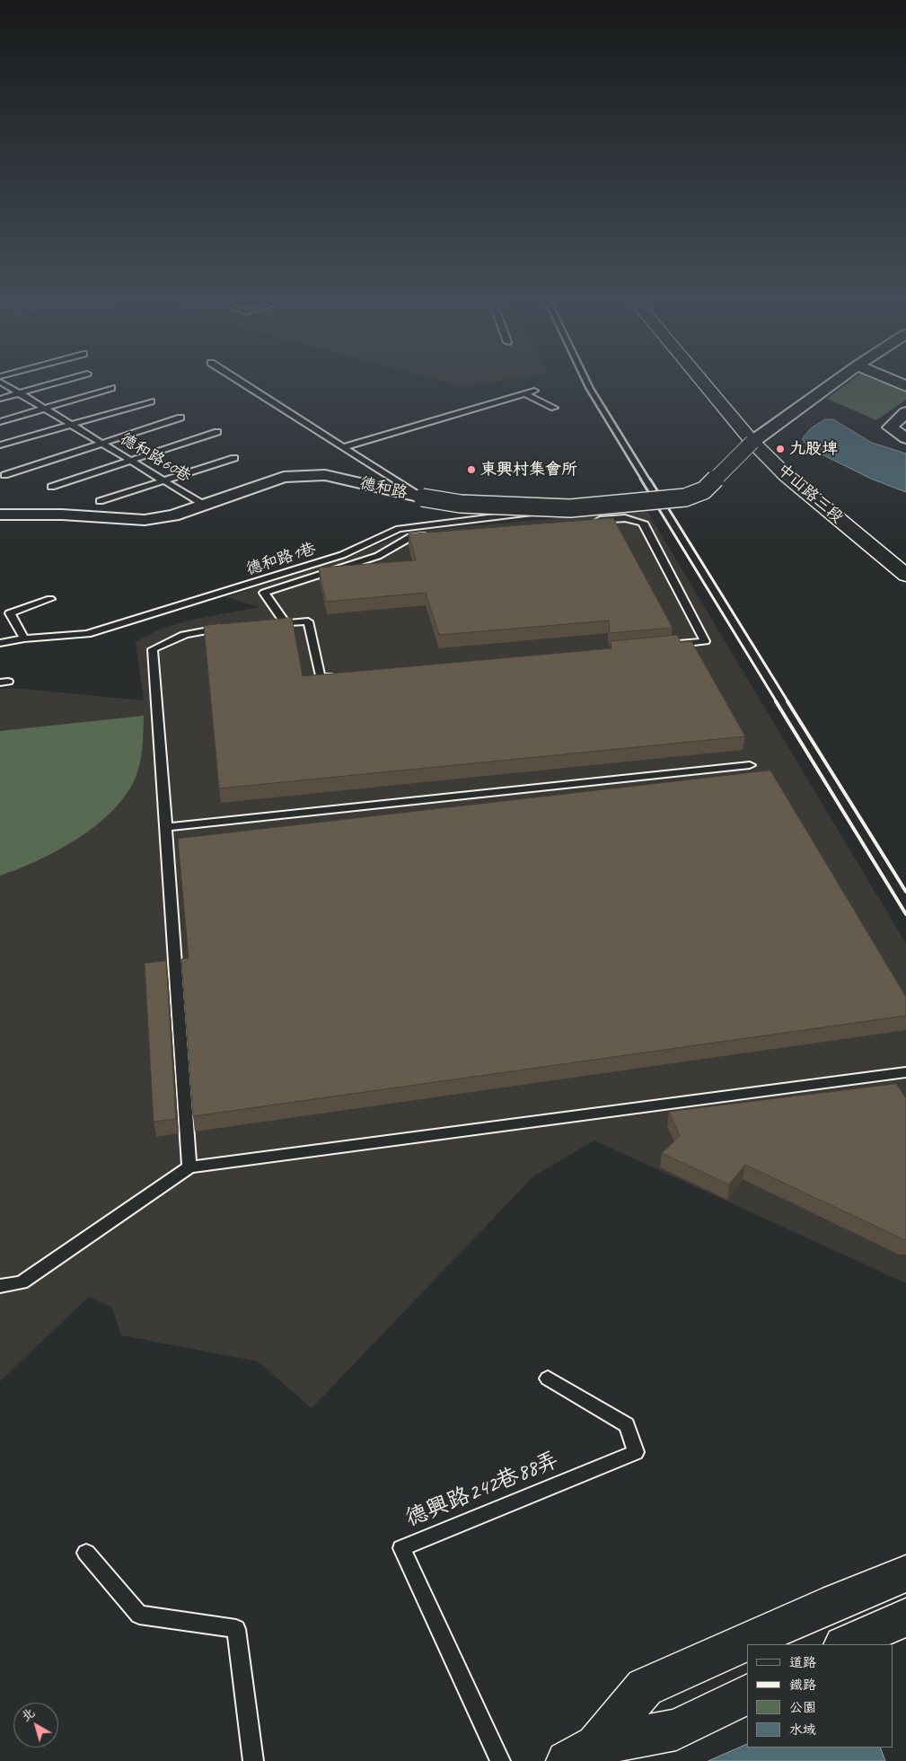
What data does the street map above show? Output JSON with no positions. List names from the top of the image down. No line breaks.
{"streets":{"street":["德和路","中山路三段"],"lane":["德和路60巷","德和路1巷","德興路242巷88弄"]},"crossings":[["德和路60巷","德和路"],["德和路","中山路三段"],["德和路","德和路1巷"]],"places":["九股埤","東興村集會所"],"legend":["道路","鐵路","公園","水域"],"north":"top left"}
